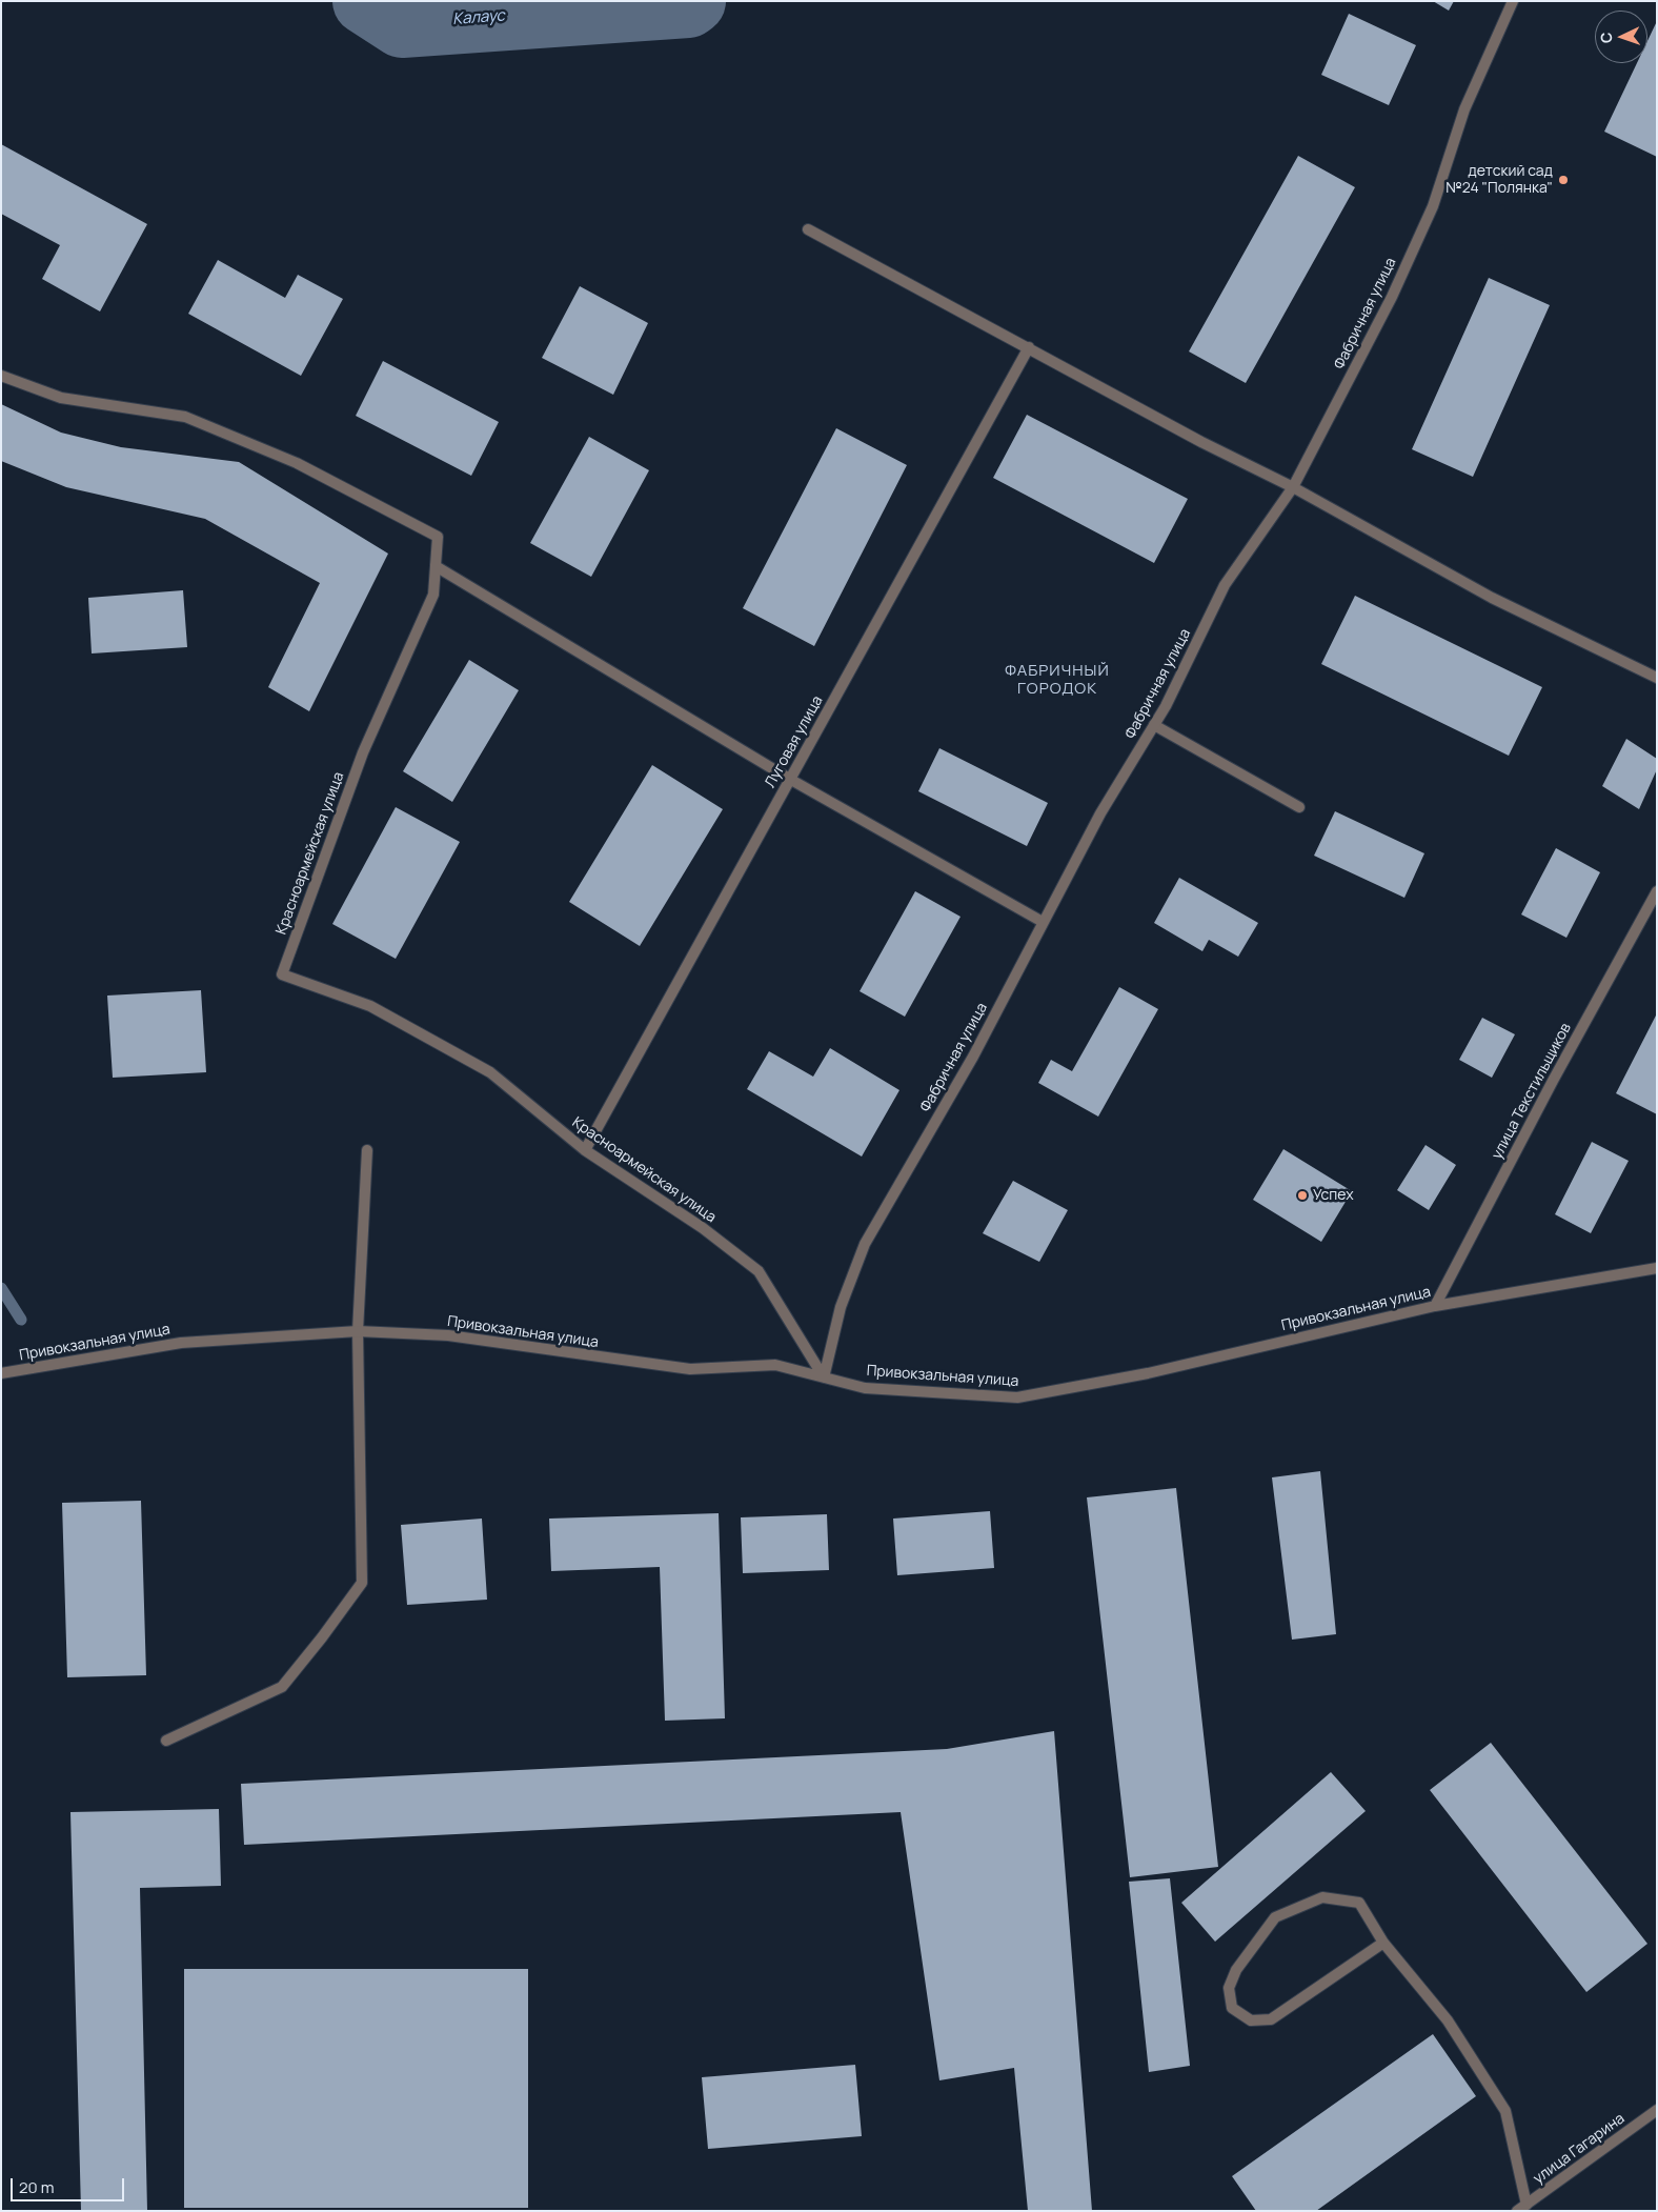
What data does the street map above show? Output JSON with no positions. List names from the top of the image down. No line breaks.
{"streets":{"street":["Фабричная улица","Луговая улица","Красноармейская улица","улица Текстильщиков","Привокзальная улица","улица Гагарина"]},"crossings":[["Фабричная улица","Красноармейская улица"],["Фабричная улица","Привокзальная улица"],["Луговая улица","Красноармейская улица"],["Красноармейская улица","Привокзальная улица"],["улица Текстильщиков","Привокзальная улица"]],"districts":["ФАБРИЧНЫЙ ГОРОДОК"],"water":["Калаус"],"places":["детский сад №24 \"Полянка\"","Успех"],"scale_bar":"20 m","north":"left"}
